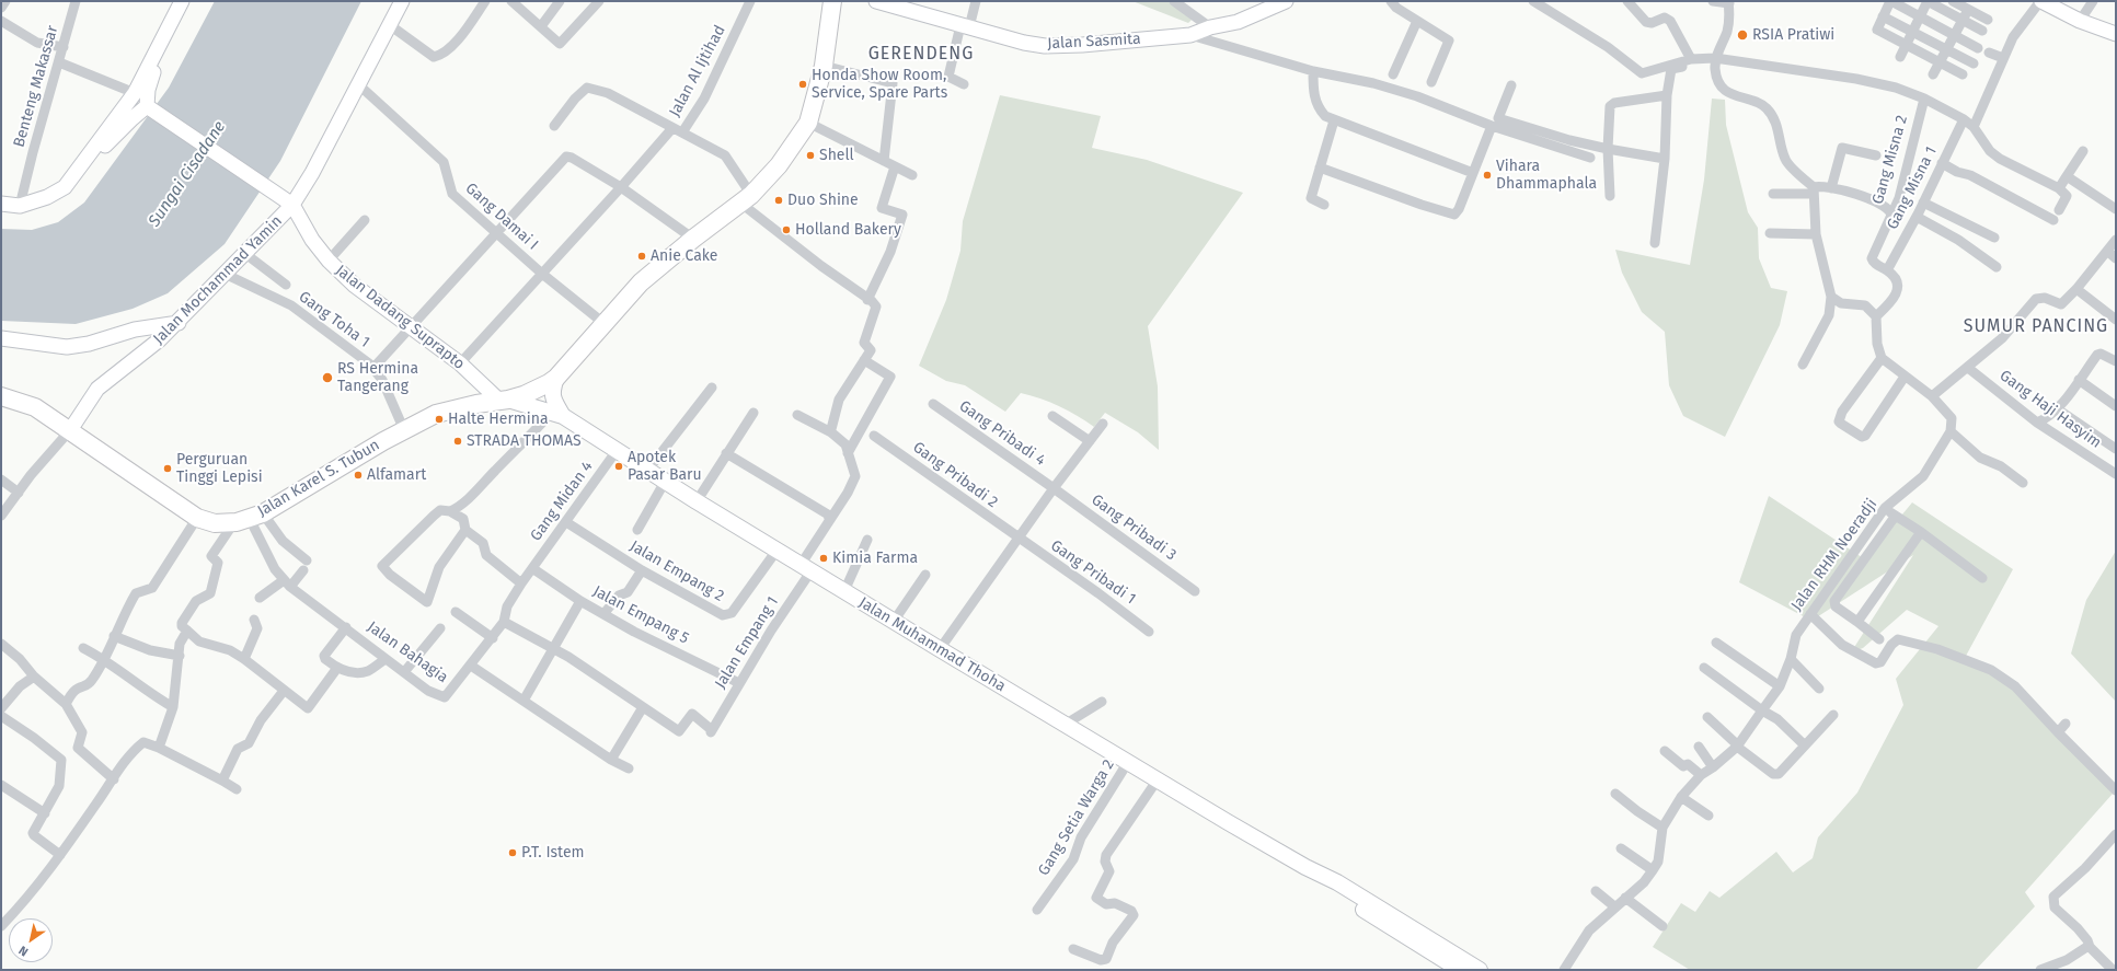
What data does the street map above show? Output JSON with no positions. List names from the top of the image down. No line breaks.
{"streets":{"highway":["Jalan Karel S. Tubun"],"main road":["Jalan Muhammad Thoha"],"street":["Jalan Sasmita","Jalan Al Ijtihad","Benteng Makassar","Gang Misna 2","Gang Misna 1","Gang Damai I","Jalan Mochammad Yamin","Jalan Dadang Suprapto","Gang Toha 1","Gang Haji Hasyim","Gang Pribadi 4","Gang Pribadi 2","Gang Midan 4","Gang Pribadi 3","Jalan RHM Noeradji","Jalan Empang 2","Gang Pribadi 1","Jalan Empang 5","Jalan Empang 1","Jalan Bahagia","Gang Setia Warga 2"]},"crossings":[["Jalan Al Ijtihad","Gang Damai I"],["Jalan Al Ijtihad","Jalan Dadang Suprapto"],["Jalan Al Ijtihad","Gang Toha 1"],["Gang Misna 2","Gang Misna 1"],["Gang Damai I","Gang Toha 1"],["Jalan Mochammad Yamin","Jalan Dadang Suprapto"],["Jalan Mochammad Yamin","Gang Toha 1"],["Jalan Mochammad Yamin","Jalan Karel S. Tubun"],["Jalan Dadang Suprapto","Gang Toha 1"],["Jalan Dadang Suprapto","Jalan Karel S. Tubun"],["Jalan Dadang Suprapto","Jalan Muhammad Thoha"],["Gang Pribadi 4","Gang Pribadi 3"],["Gang Pribadi 2","Gang Pribadi 1"],["Jalan Karel S. Tubun","Jalan Muhammad Thoha"],["Jalan Karel S. Tubun","Jalan Bahagia"],["Gang Midan 4","Jalan Empang 2"],["Gang Midan 4","Jalan Empang 5"],["Gang Midan 4","Jalan Muhammad Thoha"],["Gang Midan 4","Jalan Bahagia"],["Jalan Empang 2","Jalan Muhammad Thoha"],["Jalan Empang 5","Jalan Empang 1"],["Jalan Empang 5","Jalan Bahagia"],["Jalan Empang 1","Jalan Muhammad Thoha"],["Jalan Muhammad Thoha","Gang Setia Warga 2"]],"districts":["GERENDENG","SUMUR PANCING"],"water":["Sungai Cisadane"],"places":["RSIA Pratiwi","Honda Show Room, Service, Spare Parts","Shell","Vihara Dhammaphala","Duo Shine","Holland Bakery","Anie Cake","RS Hermina Tangerang","Halte Hermina","STRADA THOMAS","Apotek Pasar Baru","Perguruan Tinggi Lepisi","Alfamart","Kimia Farma","P.T. Istem"],"north":"bottom left"}
